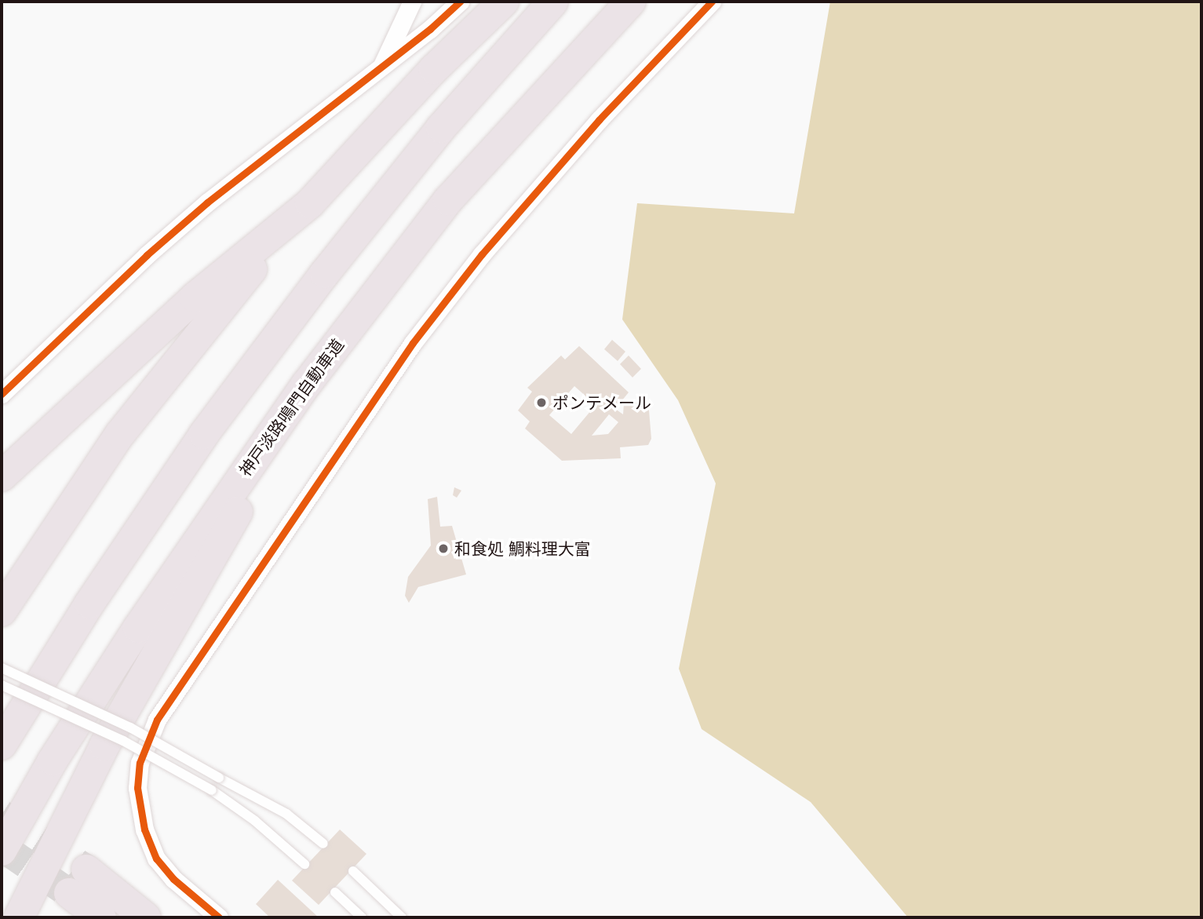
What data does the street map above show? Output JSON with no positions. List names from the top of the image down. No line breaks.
{"streets":{"highway":["神戸淡路鳴門自動車道"]},"places":["ポンテメール","和食処 鯛料理大富"]}
